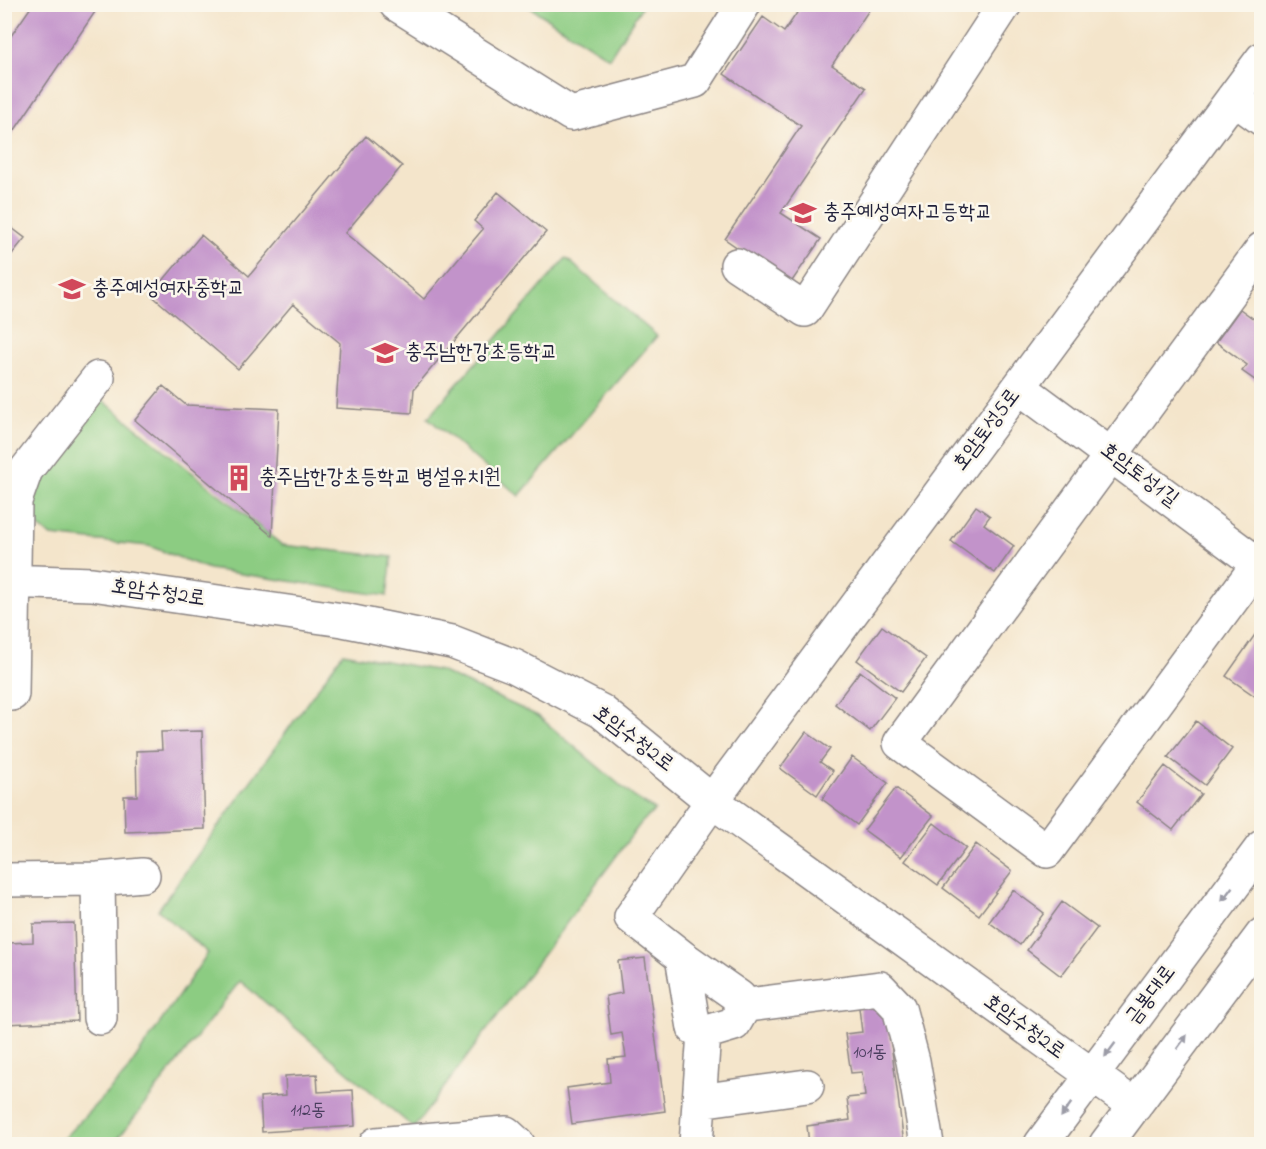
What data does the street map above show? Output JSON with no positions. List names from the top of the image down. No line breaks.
{"streets":{"street":["호암토성5로","호암토성1길","호암수청2로","금봉대로"]},"crossings":[["호암토성5로","호암토성1길"],["호암토성5로","호암수청2로"],["호암수청2로","금봉대로"]],"places":{"school or university":["충주예성여자고등학교","충주예성여자중학교","충주남한강초등학교"],"building":["충주남한강초등학교 병설유치원"]},"house_numbers":["101동","112동"]}
